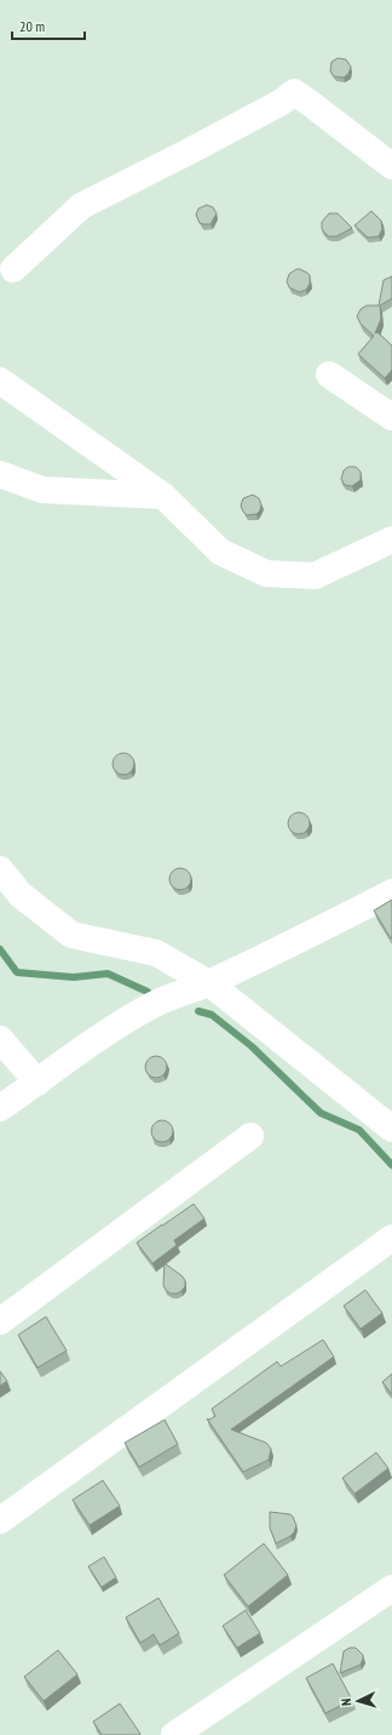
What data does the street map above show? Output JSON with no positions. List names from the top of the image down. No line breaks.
{"scale_bar":"20 m","north":"left"}
